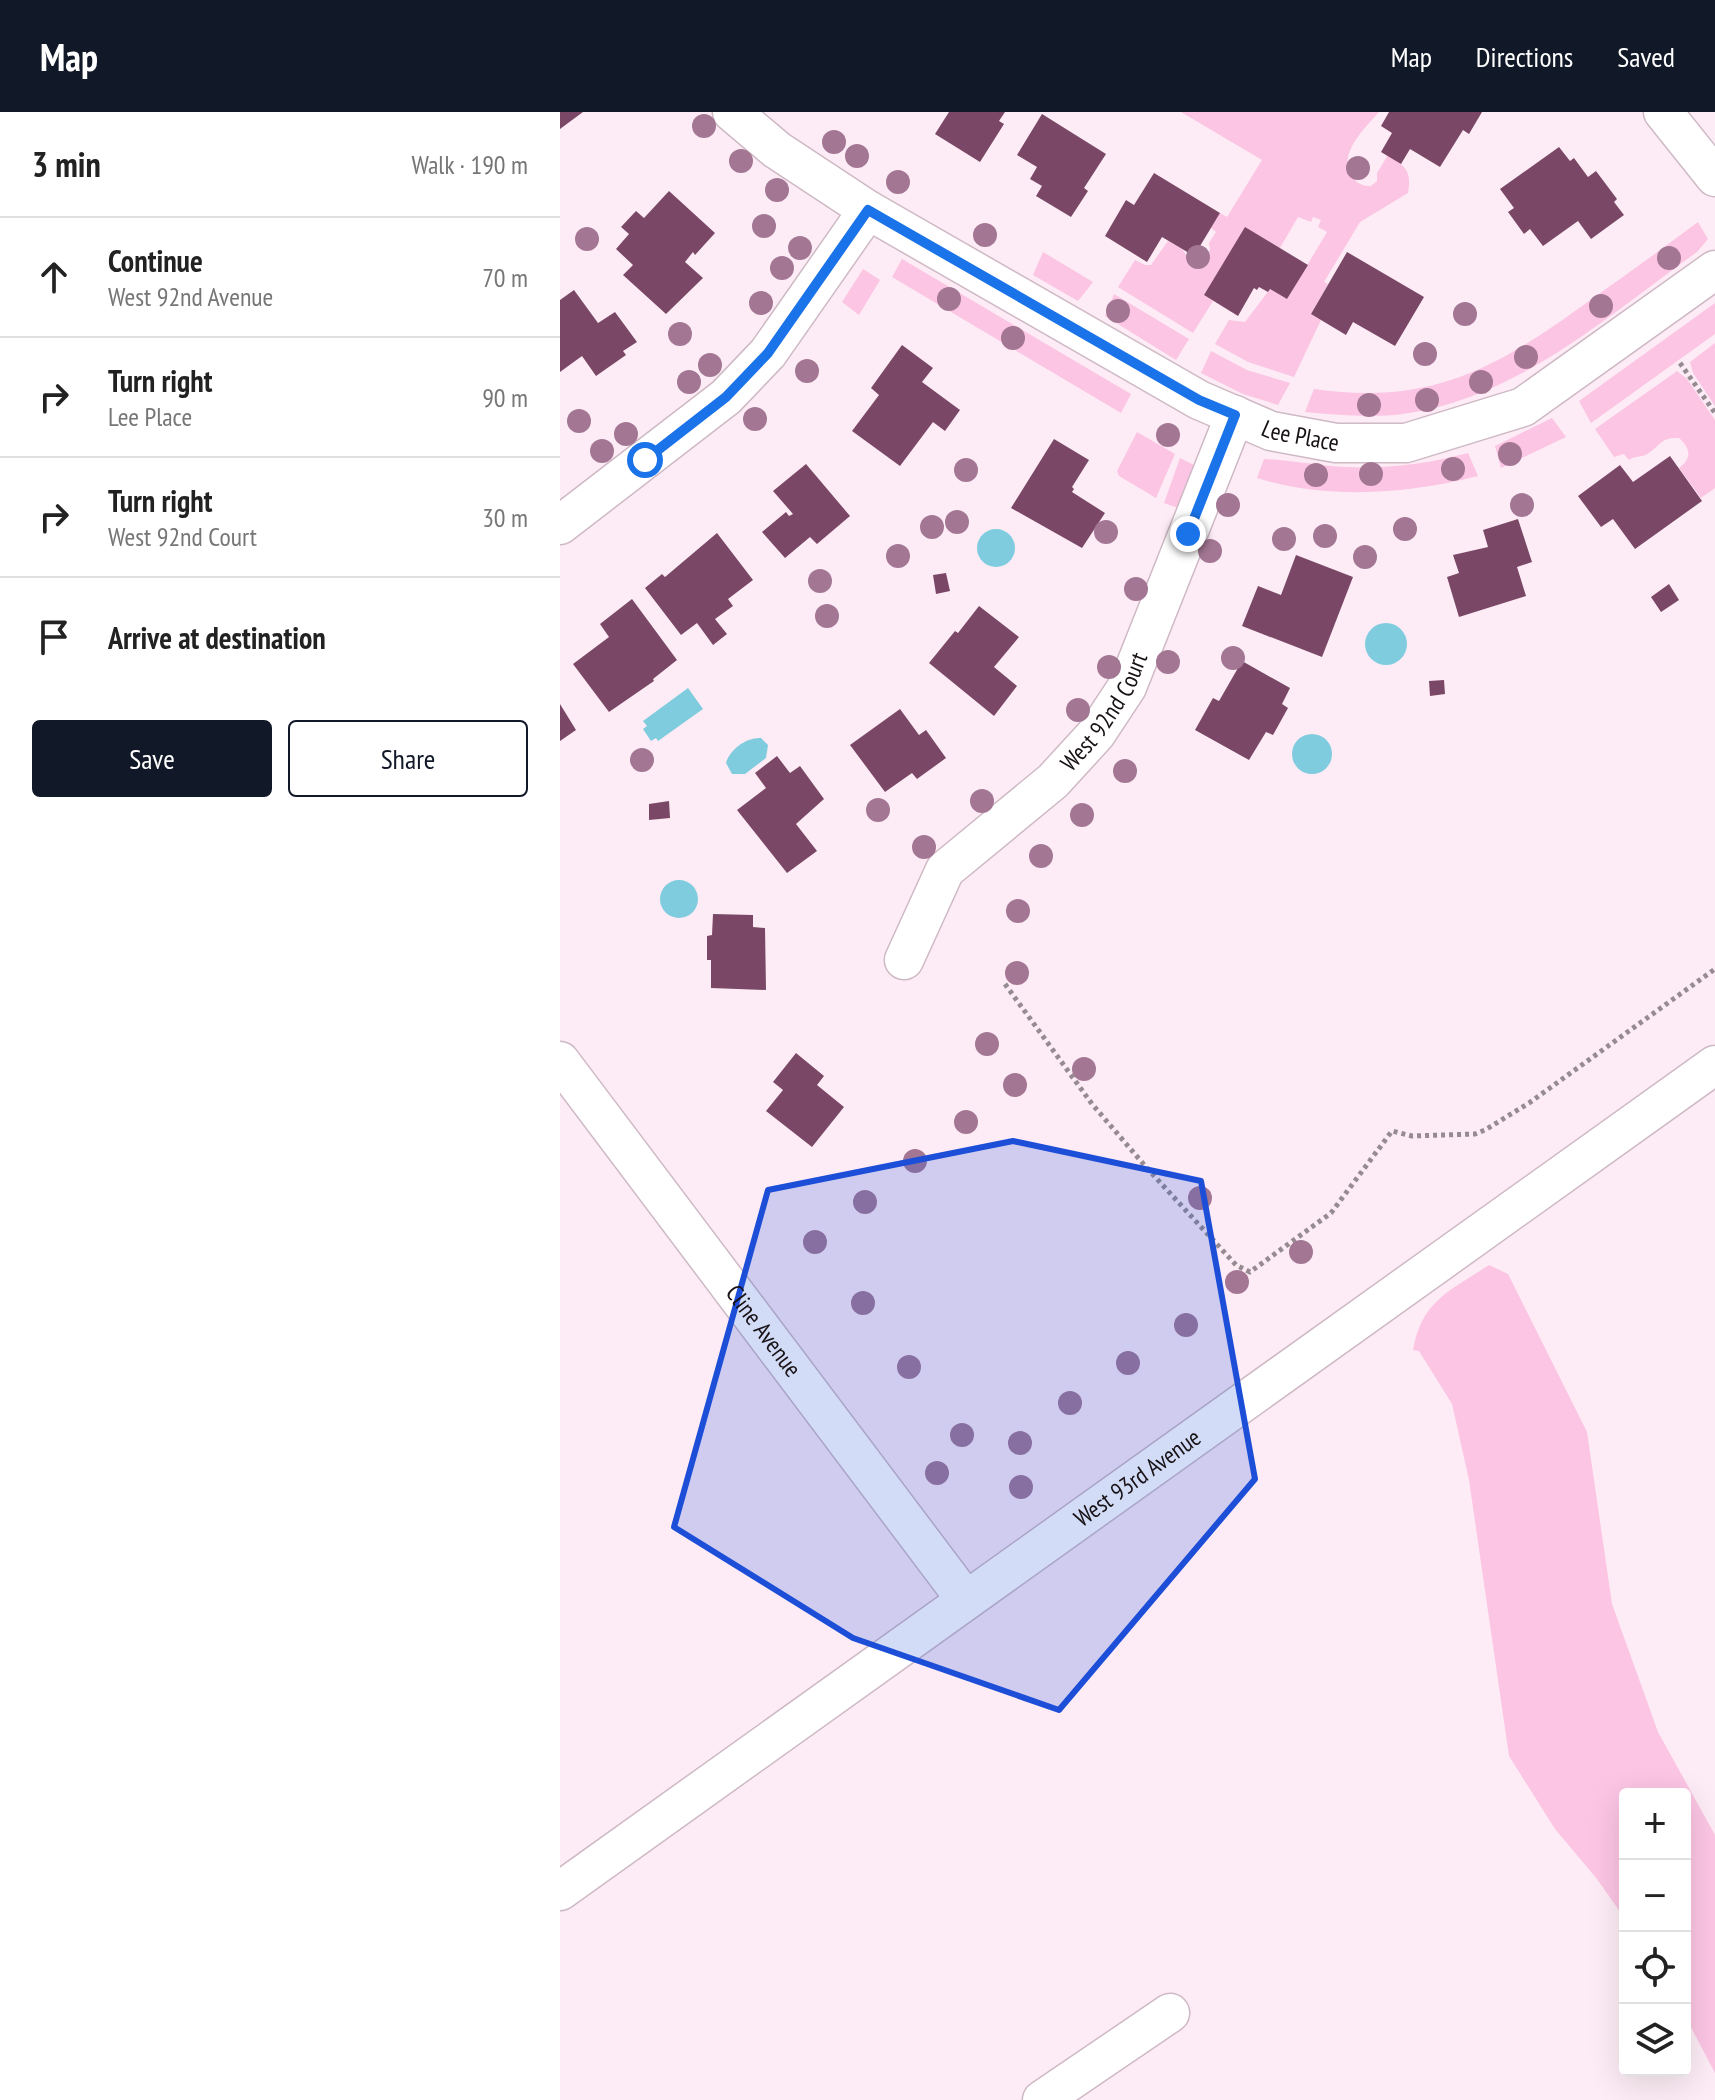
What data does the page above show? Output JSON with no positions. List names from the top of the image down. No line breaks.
{"streets":{"street":["Lee Place","West 92nd Court","Cline Avenue","West 93rd Avenue"]},"crossings":[["Lee Place","West 92nd Court"],["Cline Avenue","West 93rd Avenue"]],"page":{"header":"Map","nav":["Map","Directions","Saved"],"heading":["3 min","Walk · 190 m"],"list":[["Continue","West 92nd Avenue","70 m"],["Turn right","Lee Place","90 m"],["Turn right","West 92nd Court","30 m"],"Arrive at destination"],"buttons":["Save","Share"],"map_buttons":["+","−"]}}
